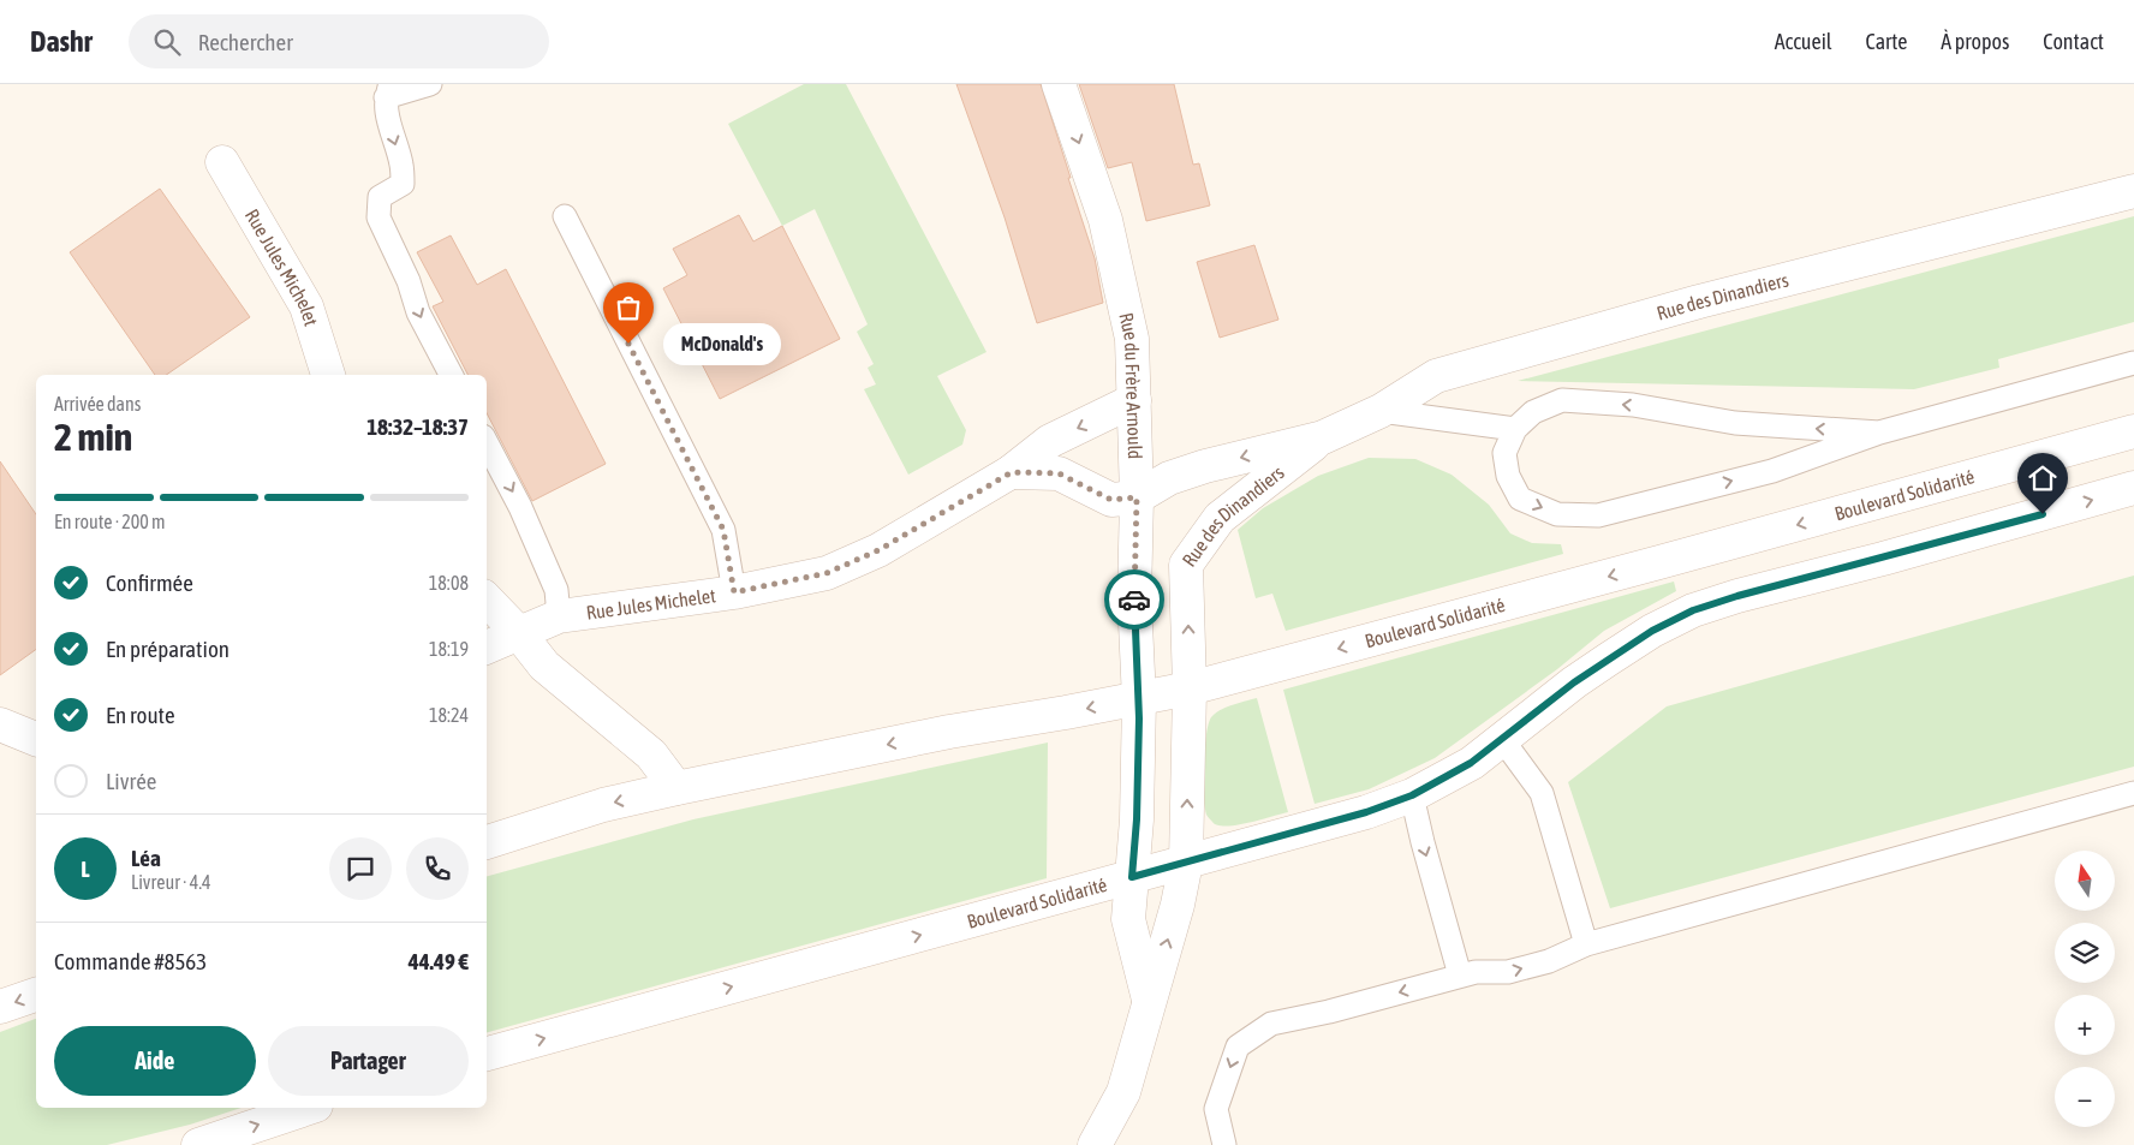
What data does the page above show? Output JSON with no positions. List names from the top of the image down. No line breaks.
{"streets":{"main road":["Rue Jules Michelet","Rue des Dinandiers","Rue du Frère Arnould","Boulevard Solidarité"]},"crossings":[["Rue Jules Michelet","Rue du Frère Arnould"],["Rue des Dinandiers","Rue du Frère Arnould"],["Rue des Dinandiers","Boulevard Solidarité"],["Rue du Frère Arnould","Boulevard Solidarité"]],"places":["McDonald's"],"north":"top","page":{"header":"Dashr","search":"Rechercher","nav":["Accueil","Carte","À propos","Contact"],"bubble":"McDonald's","heading":["2 min","Arrivée dans","18:32–18:37"],"panel":["Léa","Livreur · 4.4","Commande #8563","44.49 €"],"bar":"En route · 200 m","list":[["Confirmée","18:08"],["En préparation","18:19"],["En route","18:24"],"Livrée"],"round":"L","map_buttons":["+","−"],"buttons":["Aide","Partager"]}}
